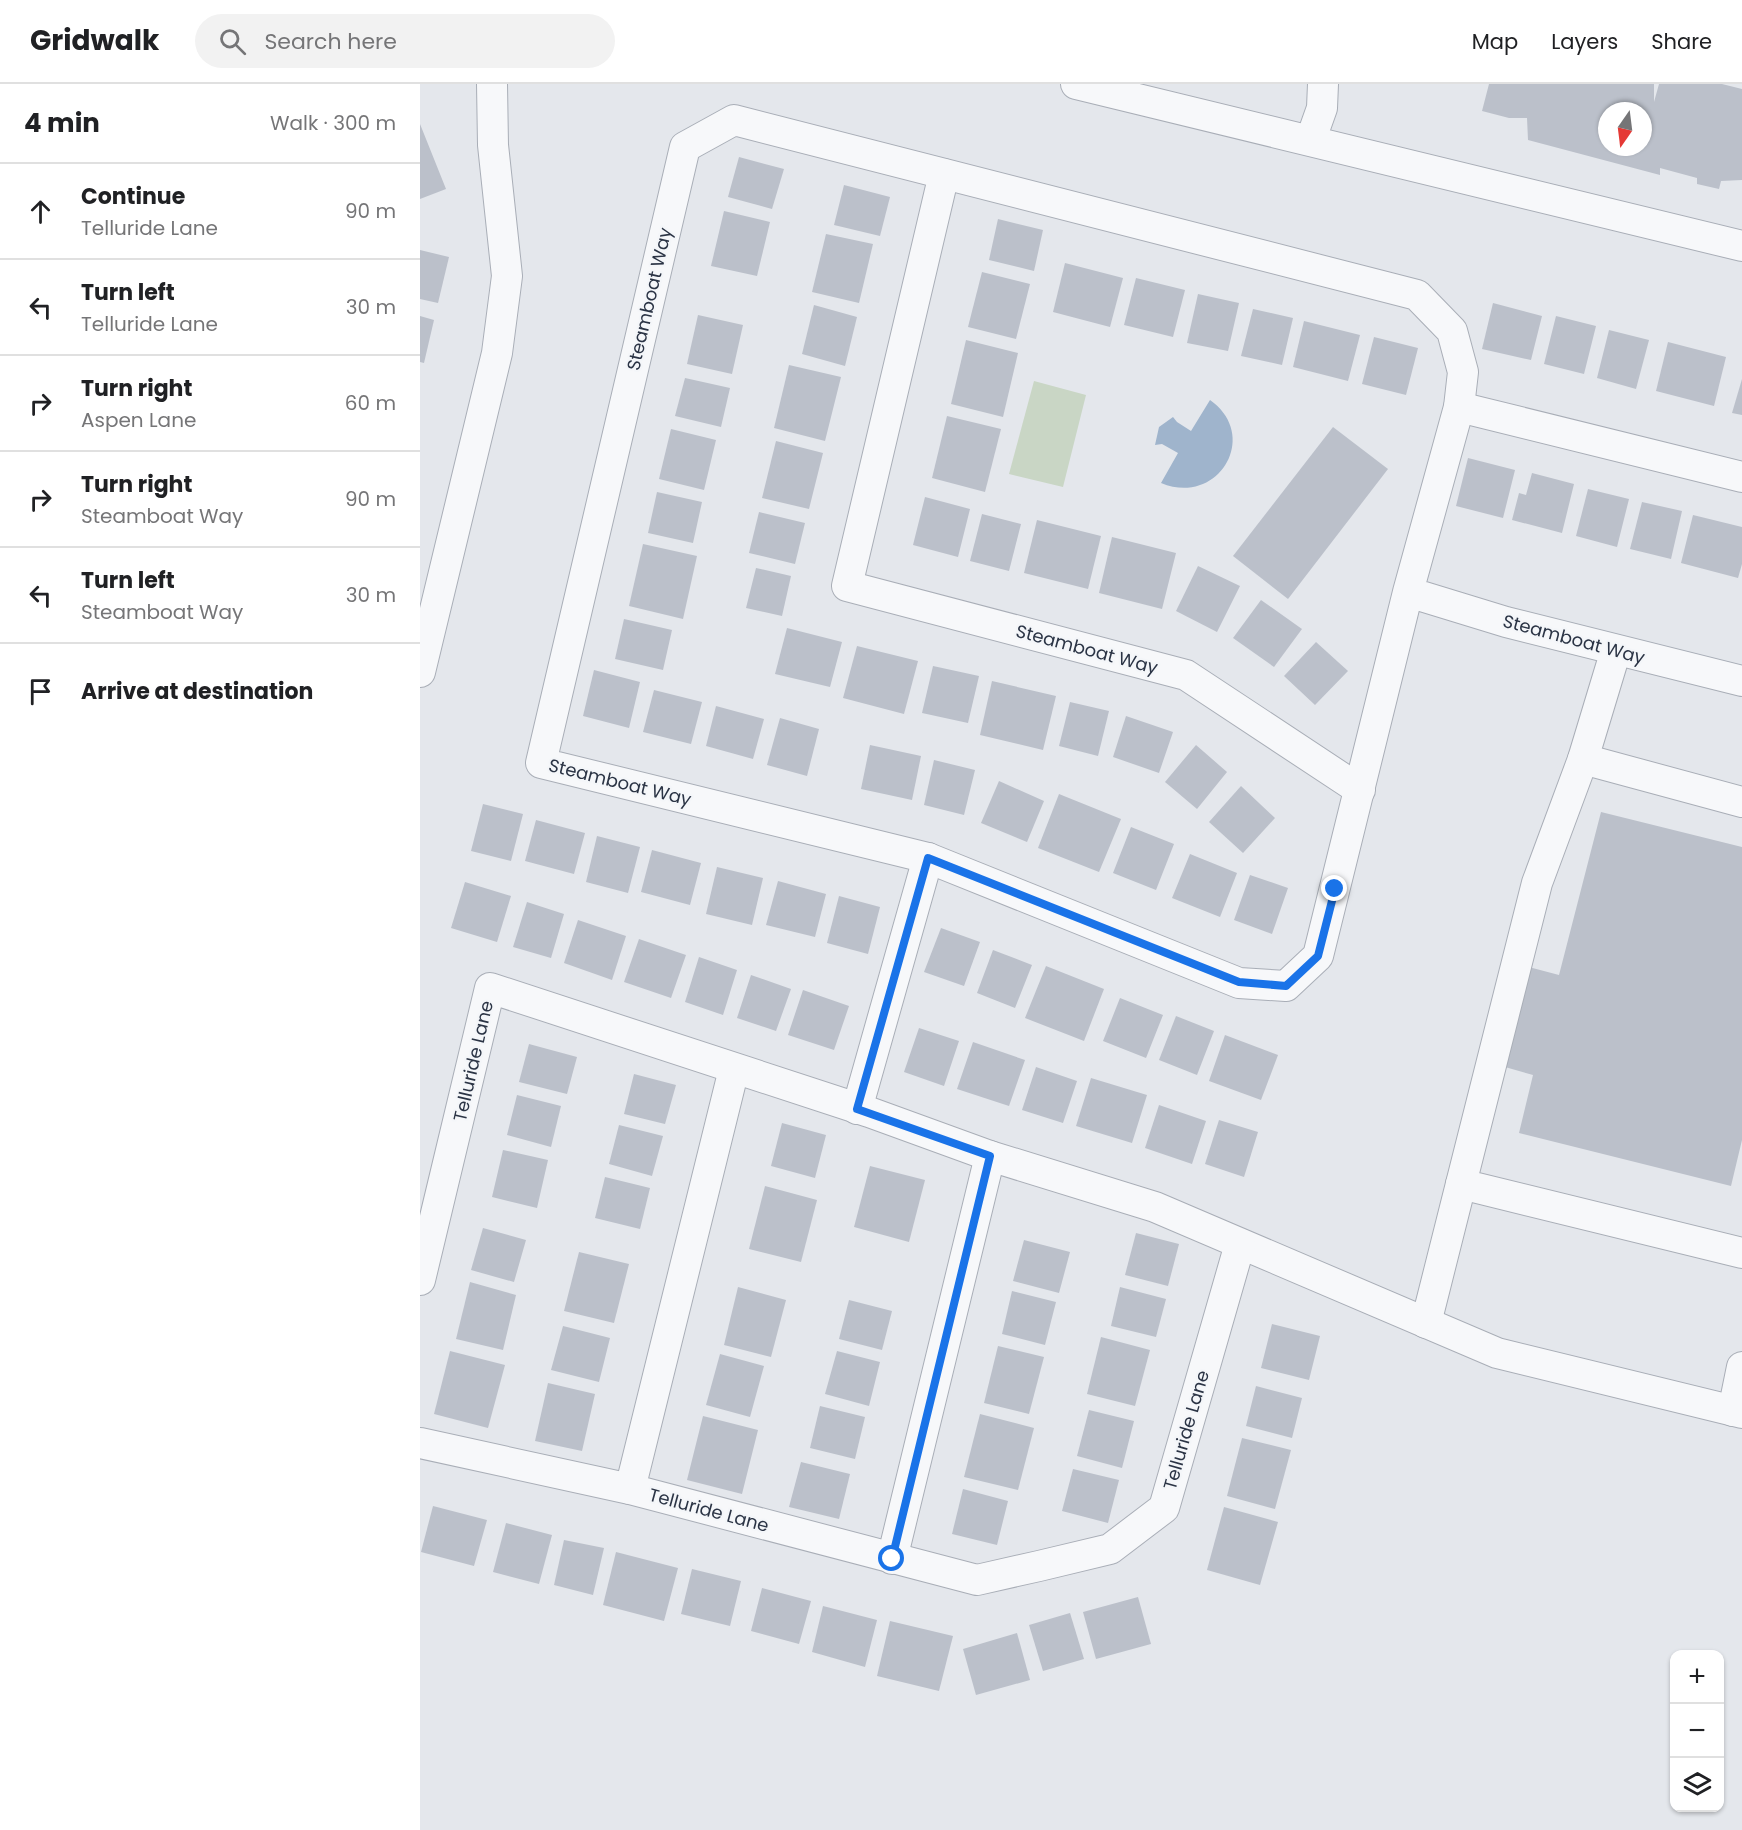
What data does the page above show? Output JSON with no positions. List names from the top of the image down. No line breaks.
{"streets":{"street":["Steamboat Way","Telluride Lane"]},"north":"bottom","page":{"header":"Gridwalk","search":"Search here","nav":["Map","Layers","Share"],"heading":["4 min","Walk · 300 m"],"list":[["Continue","Telluride Lane","90 m"],["Turn left","Telluride Lane","30 m"],["Turn right","Aspen Lane","60 m"],["Turn right","Steamboat Way","90 m"],["Turn left","Steamboat Way","30 m"],"Arrive at destination"],"map_buttons":["+","−"]}}
